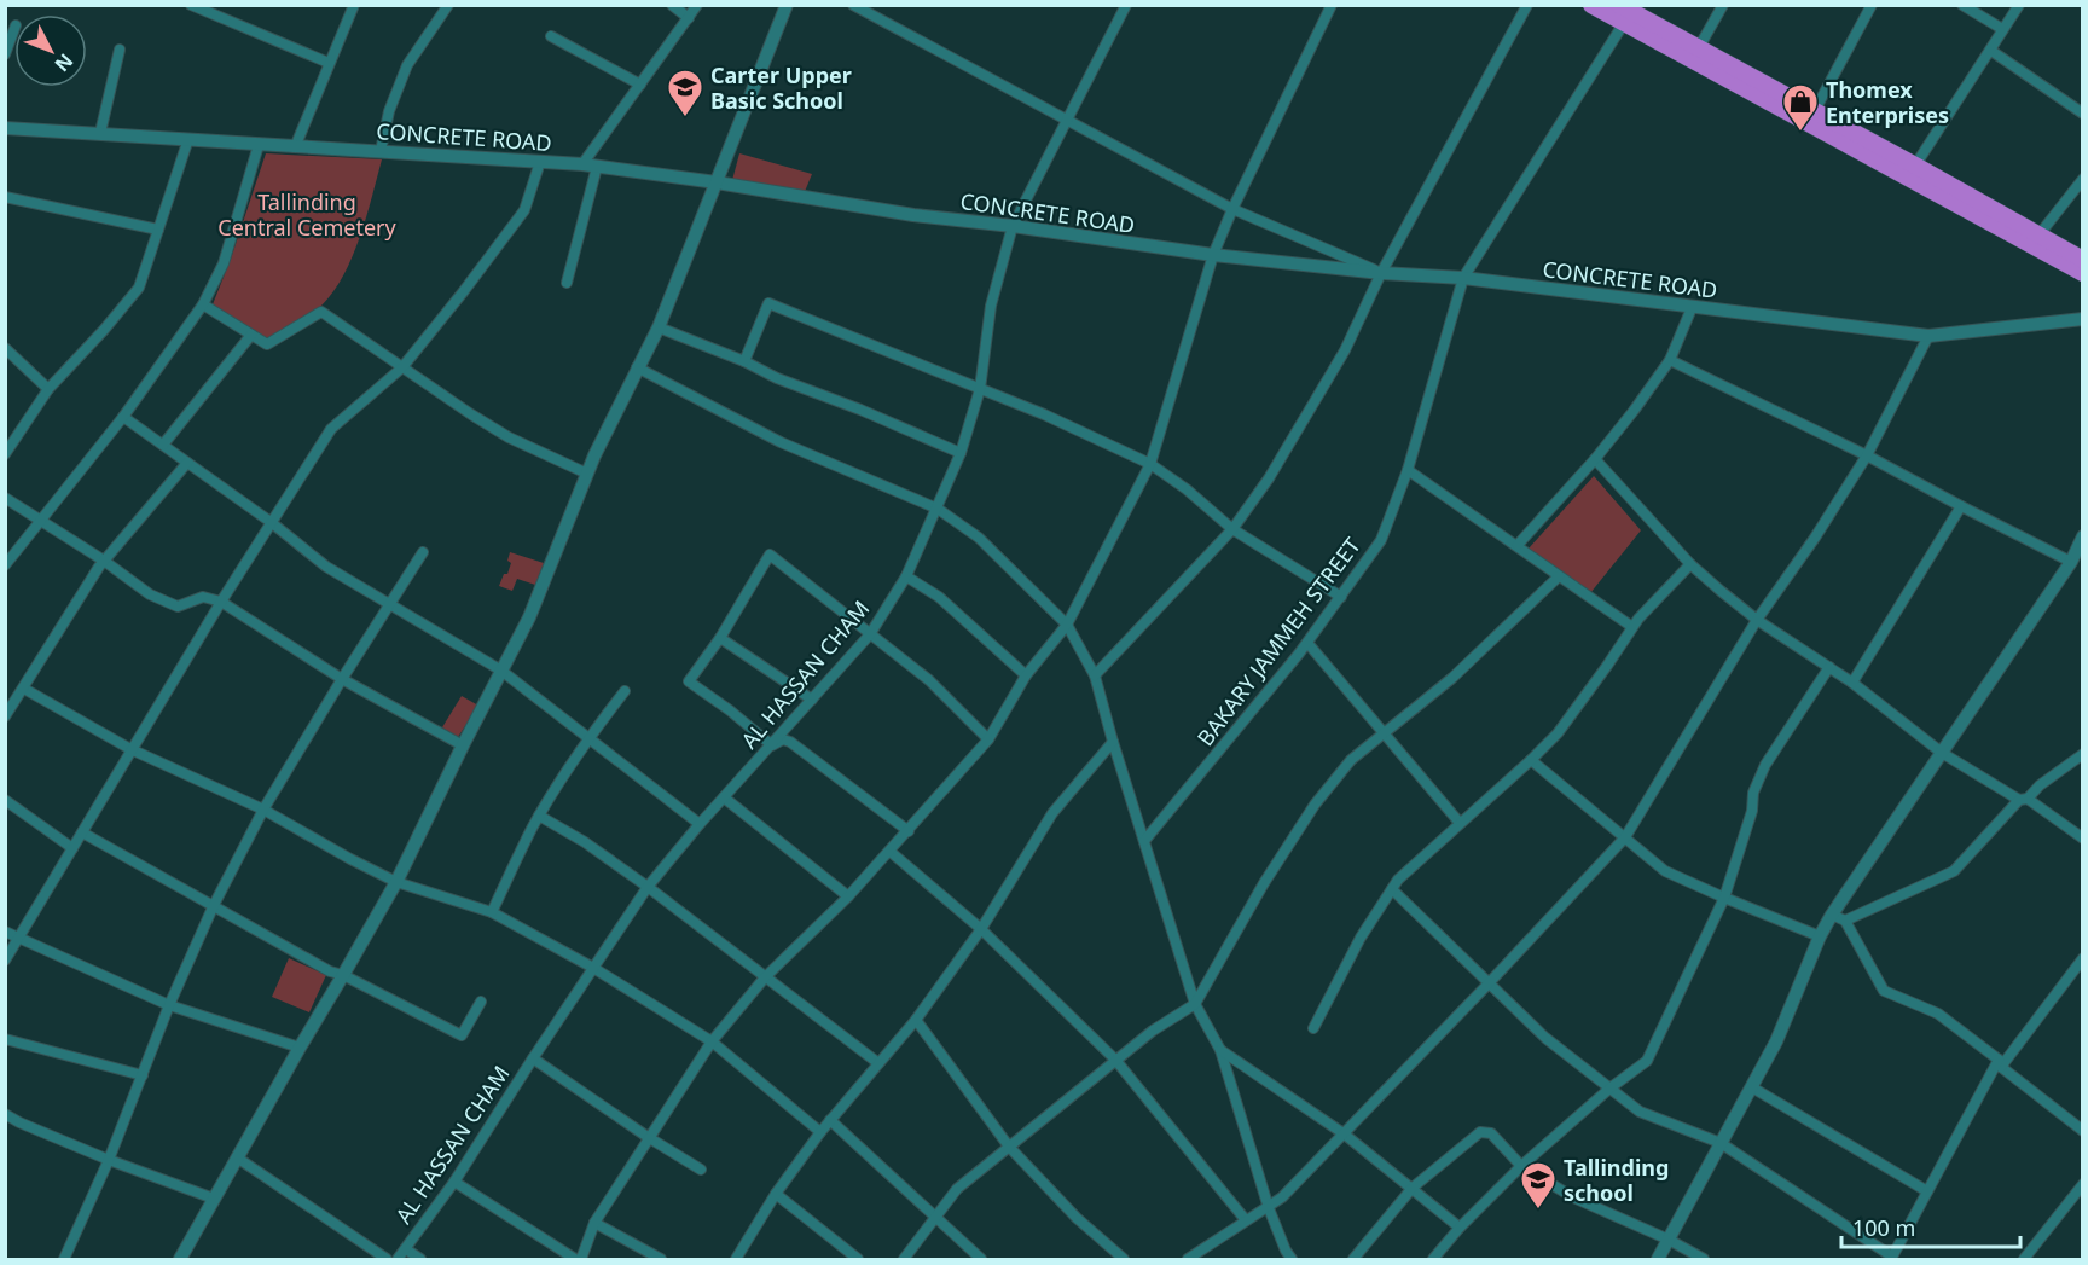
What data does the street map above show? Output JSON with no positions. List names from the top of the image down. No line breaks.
{"streets":{"street":["CONCRETE ROAD","BAKARY JAMMEH STREET","AL HASSAN CHAM"]},"crossings":[["CONCRETE ROAD","BAKARY JAMMEH STREET"],["CONCRETE ROAD","AL HASSAN CHAM"]],"parks":["Tallinding Central Cemetery"],"places":{"school or university":["Carter Upper Basic School","Tallinding school"],"shop":["Thomex Enterprises"]},"scale_bar":"100 m","north":"bottom right"}
